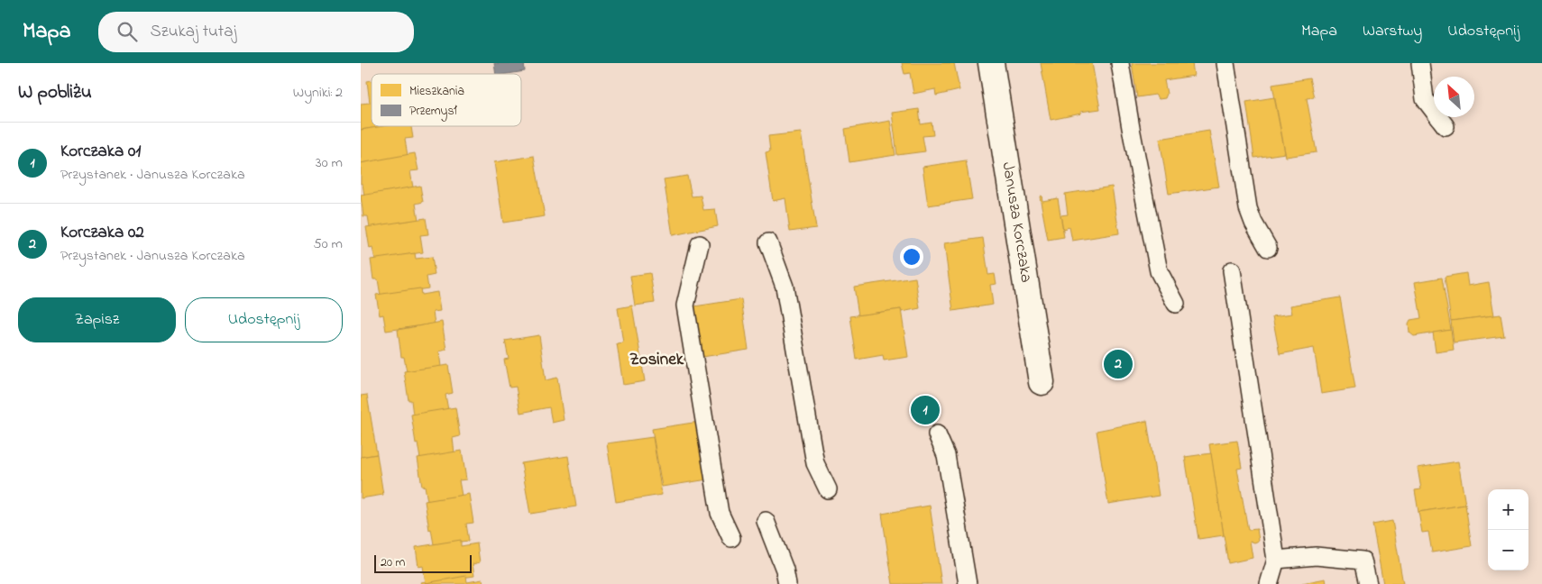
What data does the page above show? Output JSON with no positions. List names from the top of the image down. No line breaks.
{"streets":{"street":["Janusza Korczaka"]},"districts":["Zosinek"],"legend":["Mieszkania","Przemysł"],"scale_bar":"20 m","north":"top left","page":{"header":"Mapa","search":"Szukaj tutaj","nav":["Mapa","Warstwy","Udostępnij"],"heading":["W pobliżu","Wyniki: 2"],"list":[{"mark":"1","name":"Korczaka 01","note":"Przystanek · Janusza Korczaka","value":"30 m"},{"mark":"2","name":"Korczaka 02","note":"Przystanek · Janusza Korczaka","value":"50 m"}],"buttons":["Zapisz","Udostępnij"],"pins":["2","1"],"map_buttons":["+","−"],"scale":"20 m"}}
